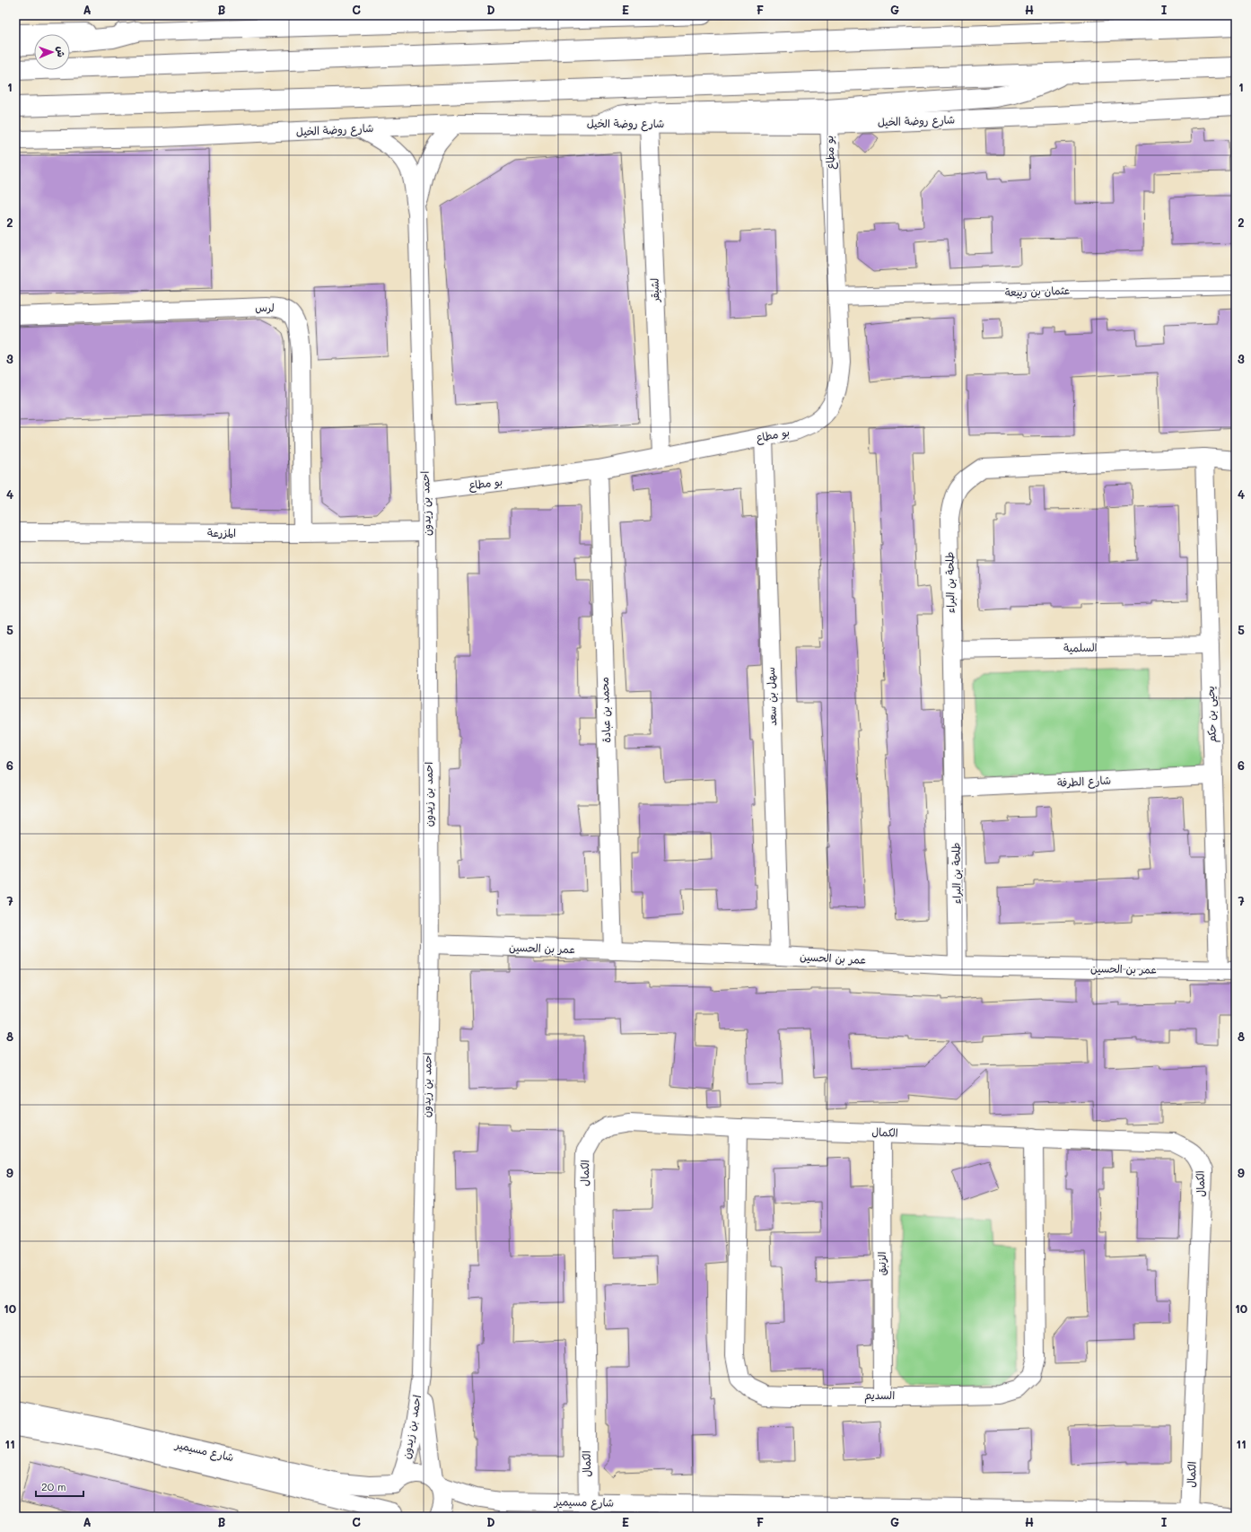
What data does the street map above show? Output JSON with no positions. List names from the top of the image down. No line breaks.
{"streets":{"street":["شارع روضة الخيل","بو مطاع","لشيقر","عثمان بن ربيعة","لرس","احمد بن زيدون","المزرعة","طلحة بن البراء","السلمية","سهل بن سعد","محمد بن عبادة","يحيى بن حكم","شارع الطرفة","عمر بن الحسين","الكمال","الزنبق","السديم","شارع مسيمير"]},"crossings":[["شارع روضة الخيل","بو مطاع"],["شارع روضة الخيل","لشيقر"],["شارع روضة الخيل","احمد بن زيدون"],["بو مطاع","لشيقر"],["بو مطاع","عثمان بن ربيعة"],["بو مطاع","احمد بن زيدون"],["بو مطاع","سهل بن سعد"],["بو مطاع","محمد بن عبادة"],["لرس","المزرعة"],["احمد بن زيدون","المزرعة"],["احمد بن زيدون","عمر بن الحسين"],["احمد بن زيدون","شارع مسيمير"],["طلحة بن البراء","السلمية"],["طلحة بن البراء","يحيى بن حكم"],["طلحة بن البراء","شارع الطرفة"],["طلحة بن البراء","عمر بن الحسين"],["السلمية","يحيى بن حكم"],["سهل بن سعد","عمر بن الحسين"],["محمد بن عبادة","عمر بن الحسين"],["يحيى بن حكم","شارع الطرفة"],["يحيى بن حكم","عمر بن الحسين"],["الكمال","الزنبق"],["الكمال","السديم"],["الكمال","شارع مسيمير"],["الزنبق","السديم"]],"scale_bar":"20 m","north":"right","grid":{"columns":["A","B","C","D","E","F","G","H","I"],"rows":["1","2","3","4","5","6","7","8","9","10","11"]}}
